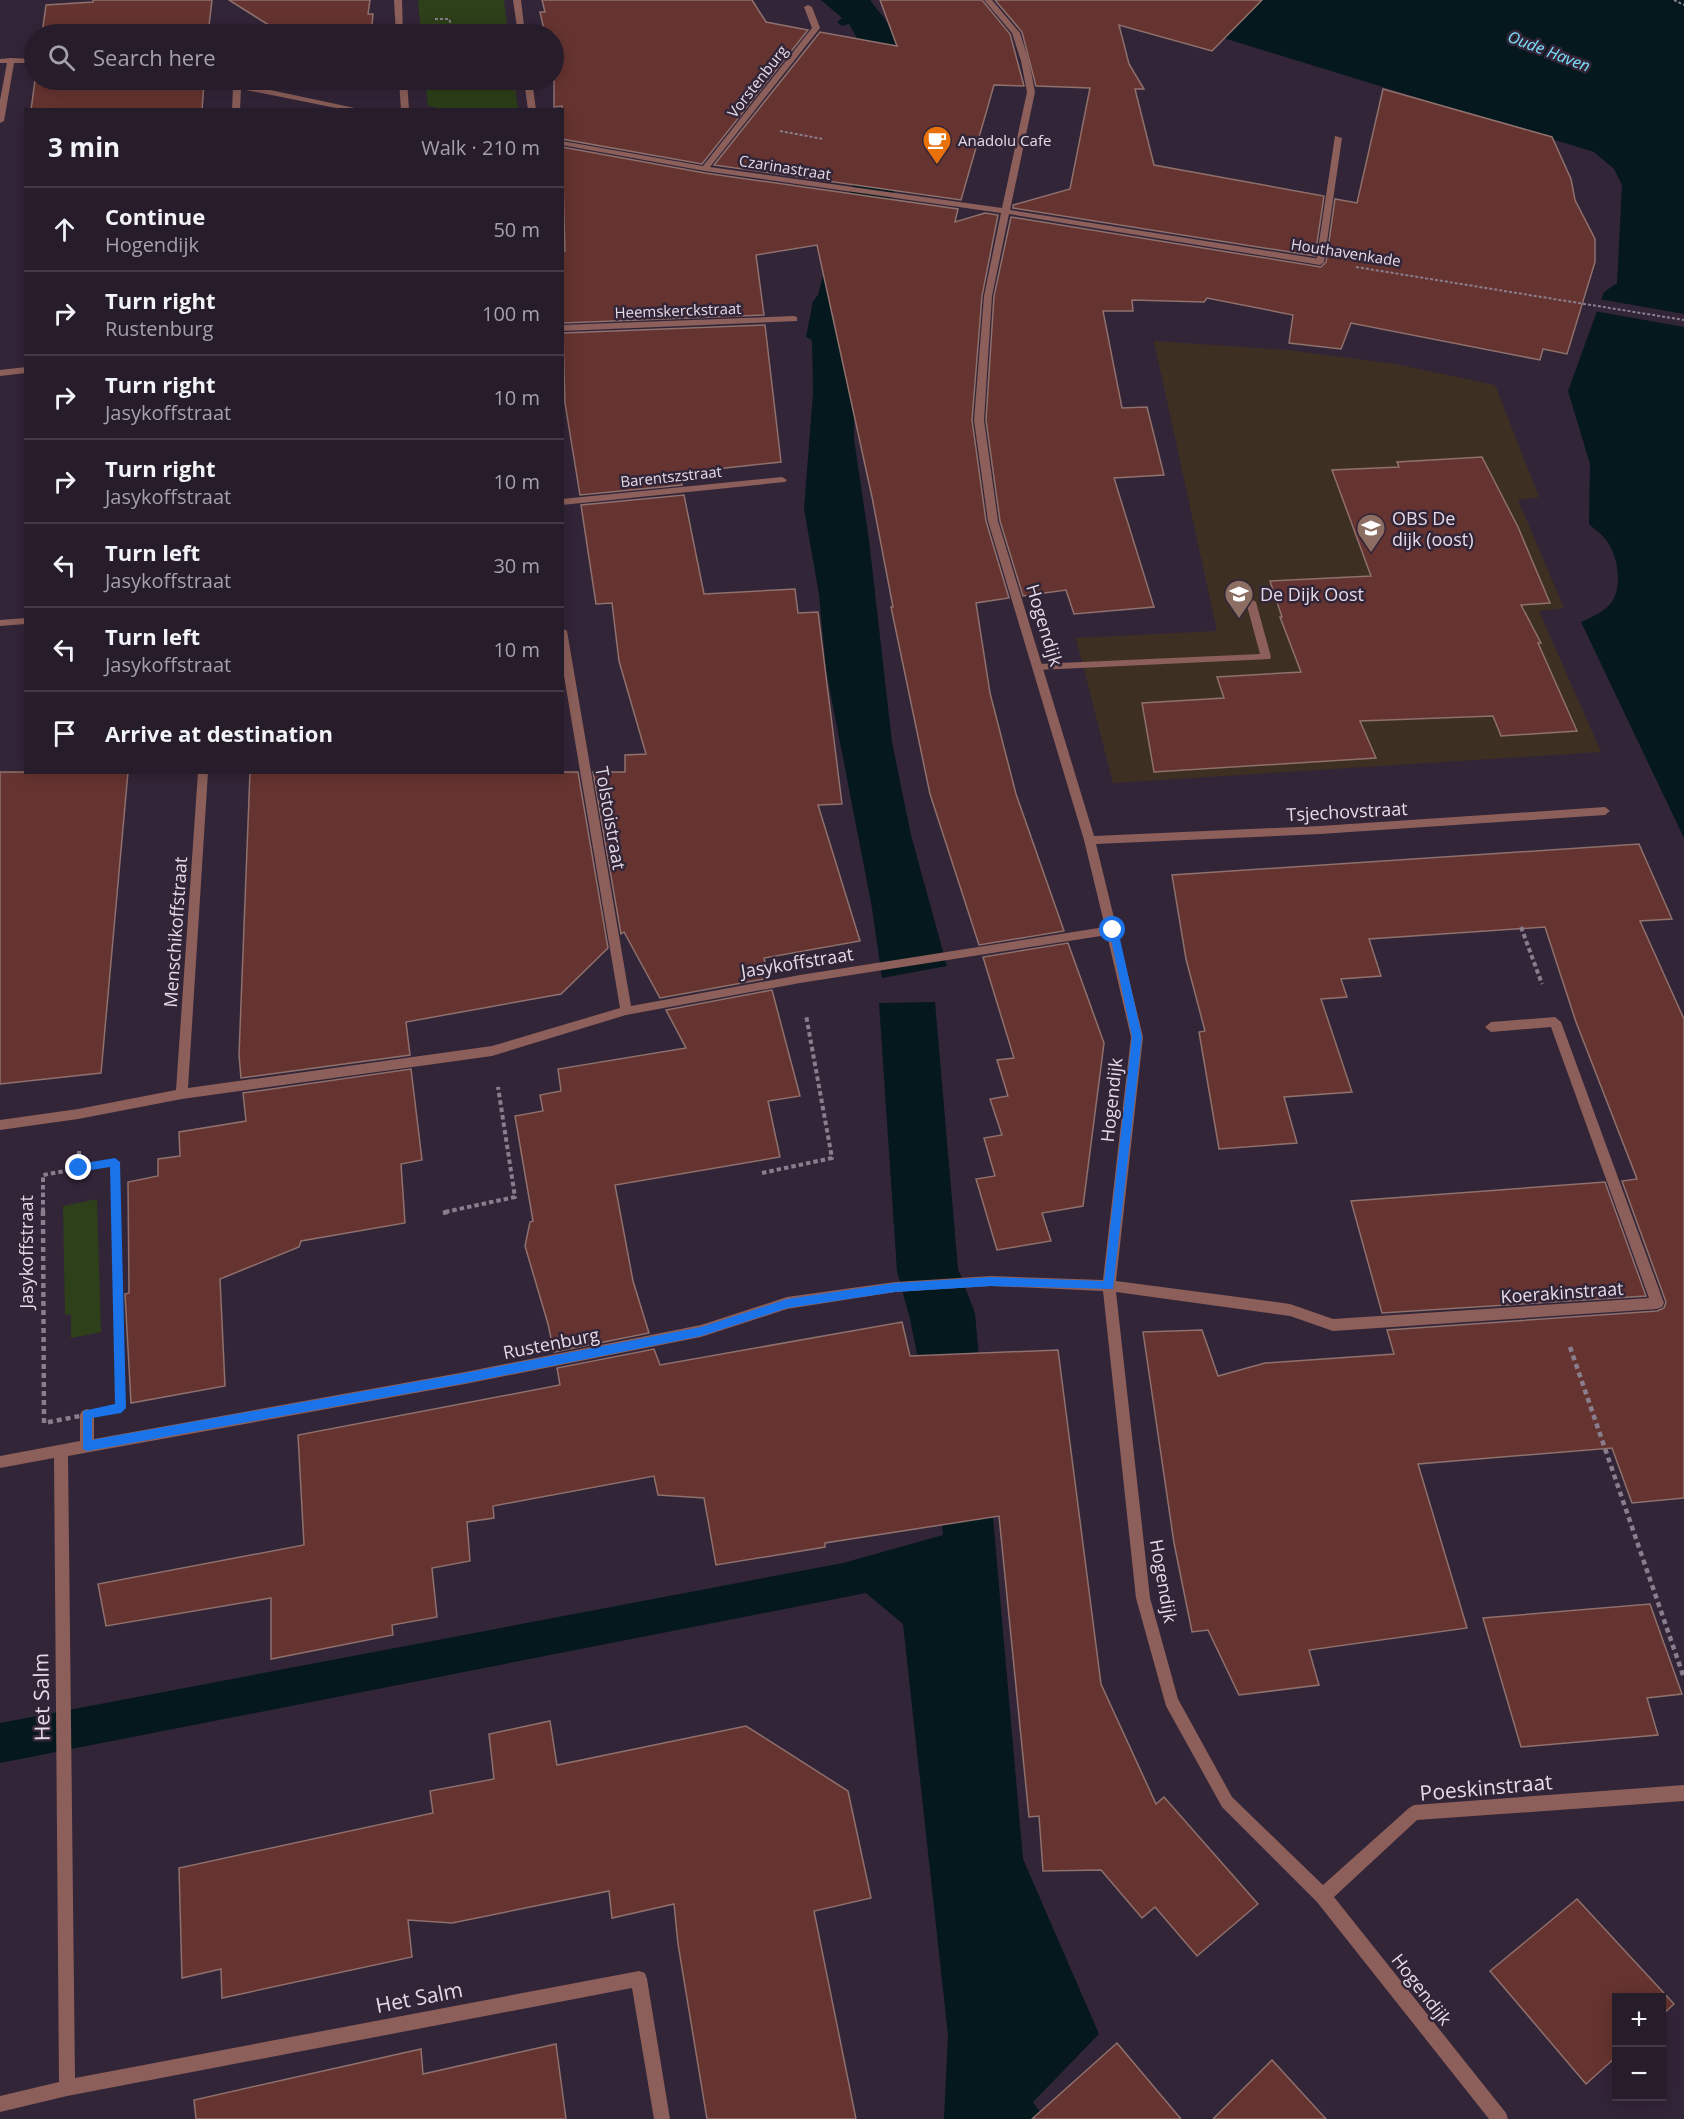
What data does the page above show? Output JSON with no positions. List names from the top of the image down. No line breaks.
{"streets":{"street":["Vorstenburg","Czarinastraat","Houthavenkade","Heemskerckstraat","Barentszstraat","Hogendijk","Tsjechovstraat","Tolstoistraat","Menschikoffstraat","Jasykoffstraat","Koerakinstraat","Rustenburg","Het Salm","Poeskinstraat"]},"crossings":[["Vorstenburg","Czarinastraat"],["Czarinastraat","Houthavenkade"],["Czarinastraat","Hogendijk"],["Houthavenkade","Hogendijk"],["Hogendijk","Tsjechovstraat"],["Hogendijk","Jasykoffstraat"],["Hogendijk","Koerakinstraat"],["Hogendijk","Rustenburg"],["Hogendijk","Poeskinstraat"],["Tolstoistraat","Jasykoffstraat"],["Menschikoffstraat","Jasykoffstraat"],["Koerakinstraat","Rustenburg"],["Rustenburg","Het Salm"]],"water":["Oude Haven"],"places":{"cafe":["Anadolu Cafe"],"school or university":["OBS De dijk (oost)","De Dijk Oost"]},"page":{"search":"Search here","heading":["3 min","Walk · 210 m"],"list":[["Continue","Hogendijk","50 m"],["Turn right","Rustenburg","100 m"],["Turn right","Jasykoffstraat","10 m"],["Turn right","Jasykoffstraat","10 m"],["Turn left","Jasykoffstraat","30 m"],["Turn left","Jasykoffstraat","10 m"],"Arrive at destination"],"map_buttons":["+","−"]}}
